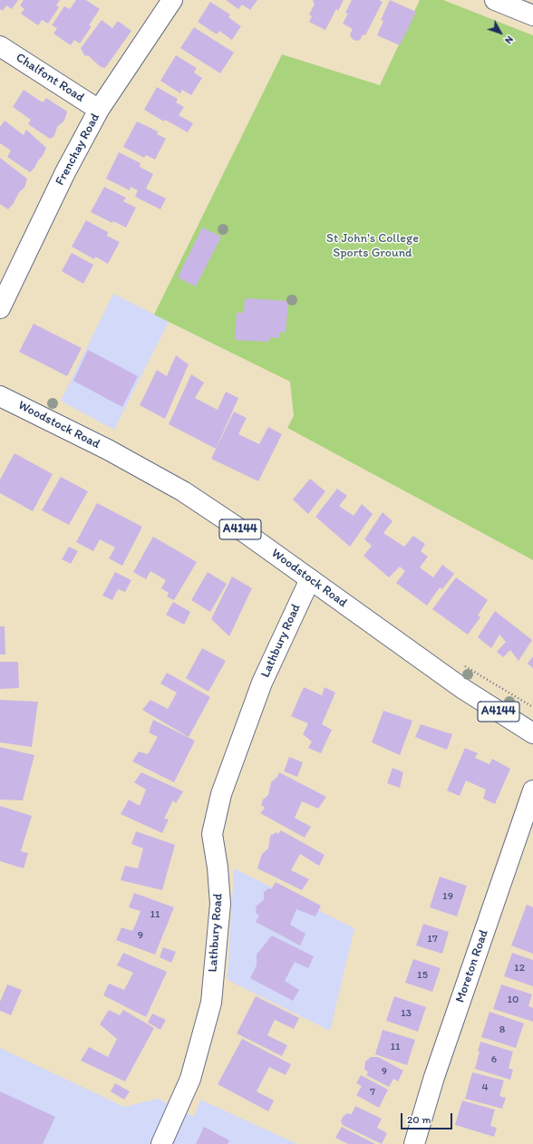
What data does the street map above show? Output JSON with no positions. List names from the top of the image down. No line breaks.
{"streets":{"street":["Chalfont Road","Frenchay Road","Woodstock Road","A4144","Lathbury Road","Moreton Road"]},"crossings":[["Chalfont Road","Frenchay Road"],["Woodstock Road","Lathbury Road"]],"parks":["St John's College Sports Ground"],"house_numbers":["19","11","9","17","12","15","10","13","8","11","6","9","4","7"],"scale_bar":"20 m","north":"bottom right"}
